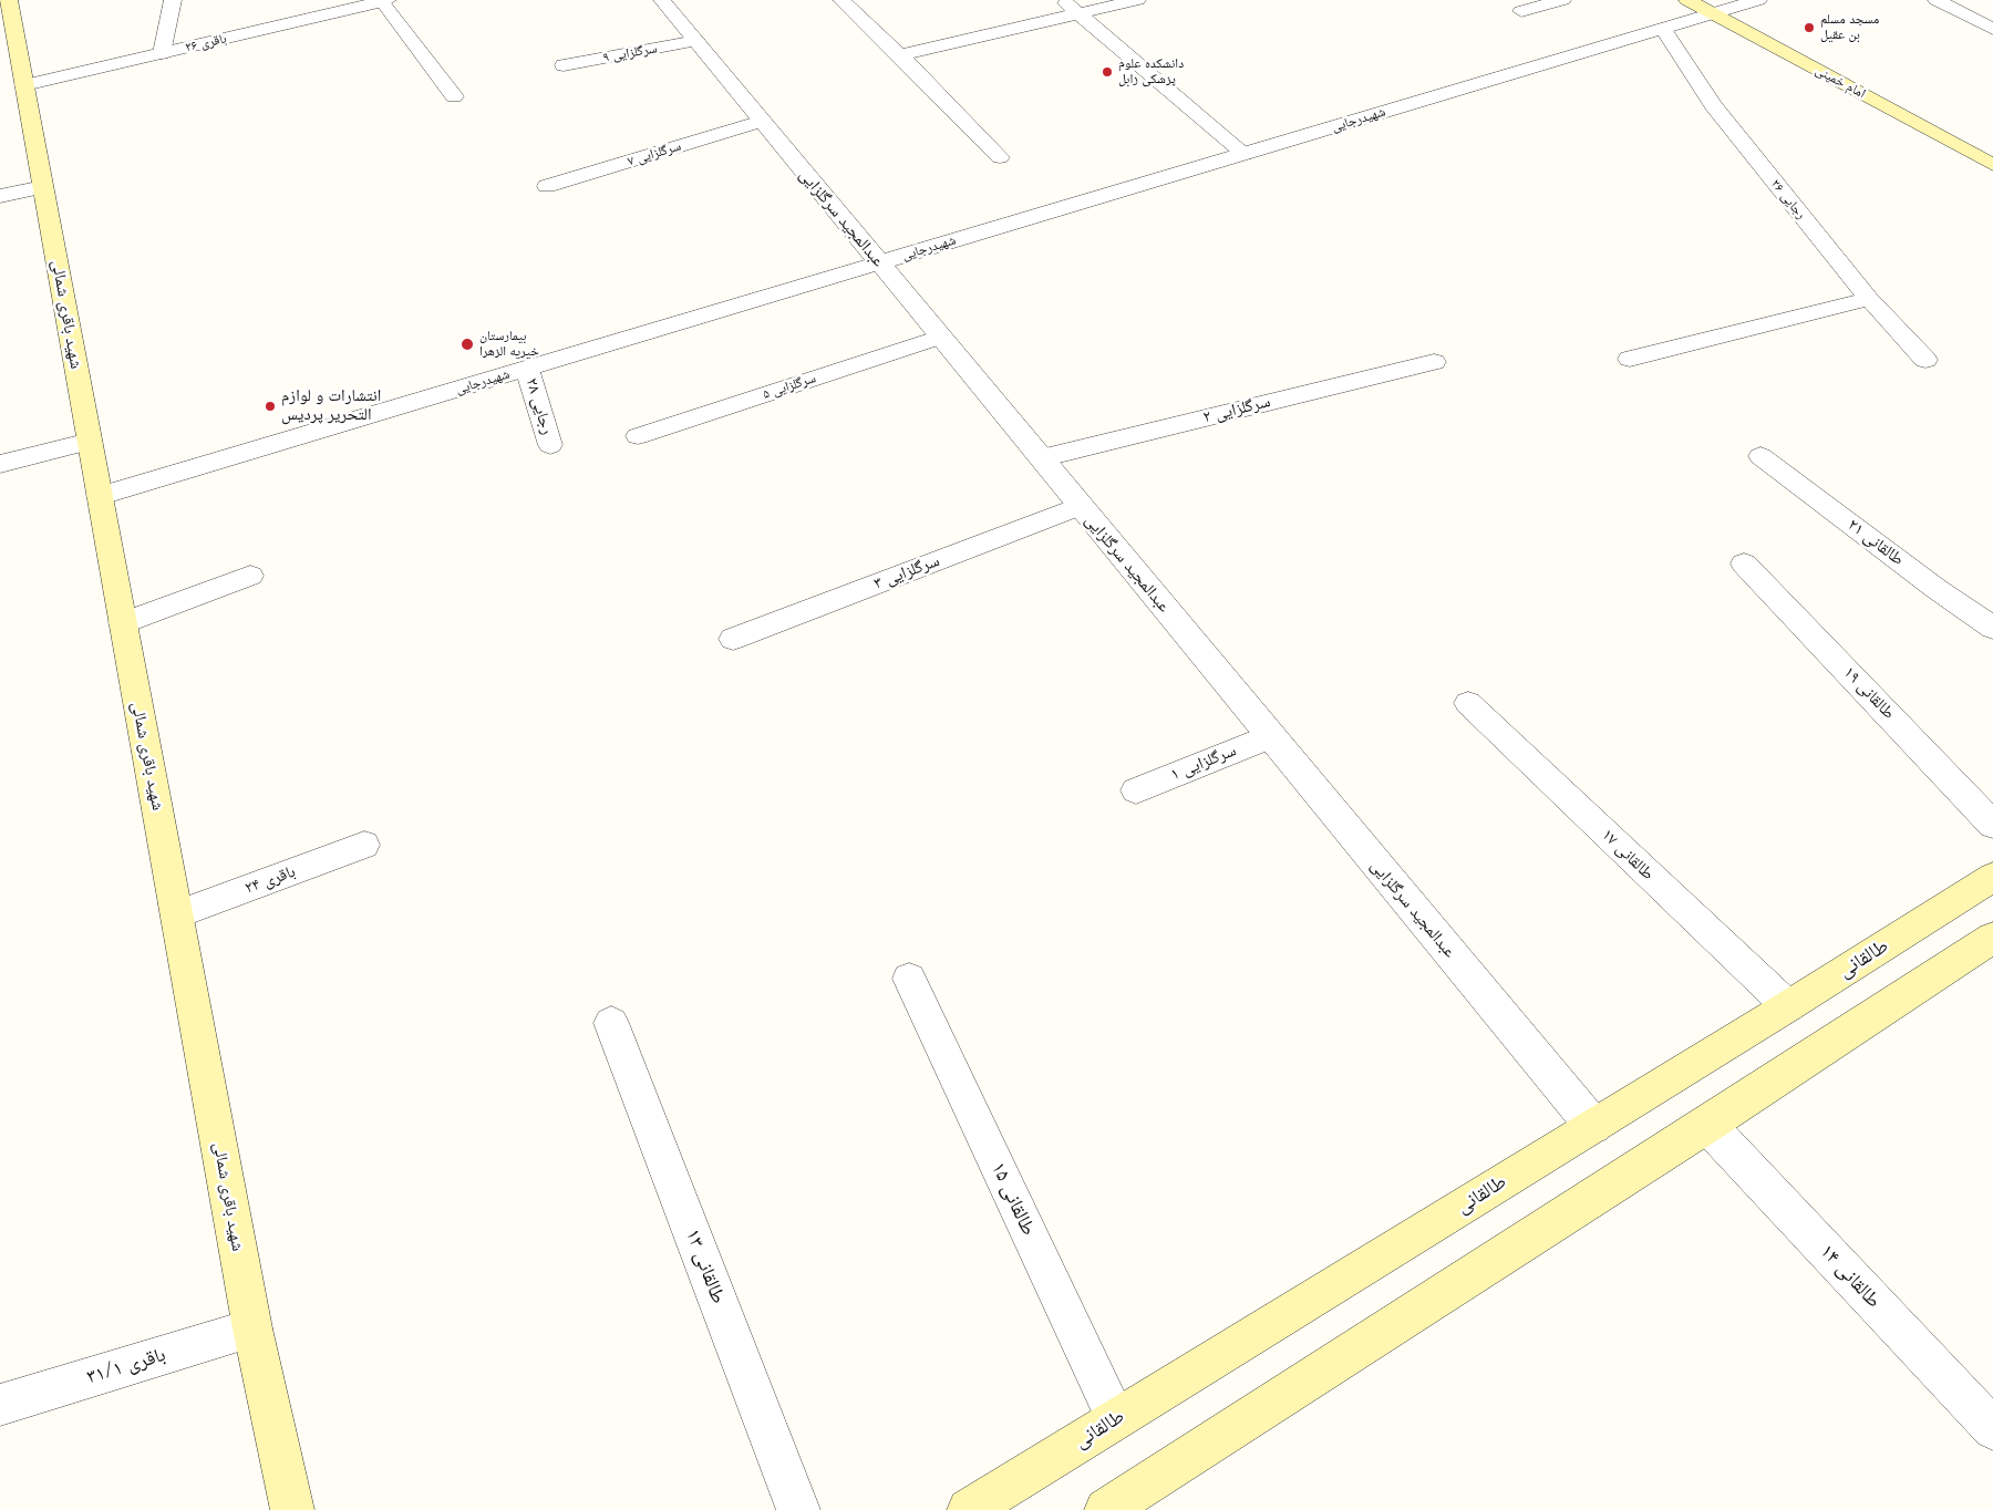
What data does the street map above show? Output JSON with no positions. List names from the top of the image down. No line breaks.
{"streets":{"main road":["امام خمینی","شهید باقری شمالی","طالقانی"],"street":["باقری ۲۶","سرگلزایی ۹","شهیدرجایی","سرگلزایی ۷","رجایی ۲۶","عبدالمجید سرگلزایی","سرگلزایی ۵","رجایی ۲۸","سرگلزایی ۲","طالقانی ۲۱","سرگلزایی ۳","طالقانی ۱۹","سرگلزایی ۱","طالقانی ۱۷","باقری ۲۴","طالقانی ۱۵","طالقانی ۱۳","طالقانی ۱۴","باقری ۳۱/۱"]},"crossings":[["باقری ۲۶","شهید باقری شمالی"],["سرگلزایی ۹","عبدالمجید سرگلزایی"],["امام خمینی","شهیدرجایی"],["شهیدرجایی","رجایی ۲۶"],["شهیدرجایی","عبدالمجید سرگلزایی"],["شهیدرجایی","شهید باقری شمالی"],["شهیدرجایی","رجایی ۲۸"],["سرگلزایی ۷","عبدالمجید سرگلزایی"],["عبدالمجید سرگلزایی","سرگلزایی ۵"],["عبدالمجید سرگلزایی","سرگلزایی ۲"],["عبدالمجید سرگلزایی","سرگلزایی ۳"],["عبدالمجید سرگلزایی","سرگلزایی ۱"],["عبدالمجید سرگلزایی","طالقانی"],["شهید باقری شمالی","باقری ۲۴"],["شهید باقری شمالی","باقری ۳۱/۱"],["طالقانی ۱۷","طالقانی"],["طالقانی","طالقانی ۱۵"]],"places":["مسجد مسلم بن عقیل","دانشکده علوم پزشکی زابل","بیمارستان خیریه الزهرا","انتشارات و لوازم التحریر پردیس"]}
